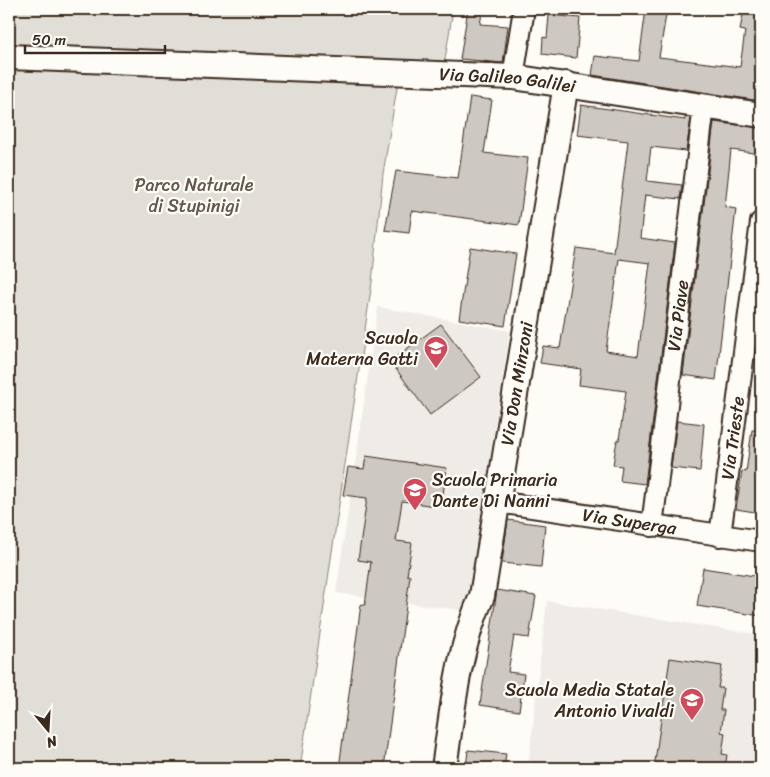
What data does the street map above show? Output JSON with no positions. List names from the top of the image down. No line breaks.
{"streets":{"street":["Via Galileo Galilei","Via Piave","Via Don Minzoni","Via Trieste","Via Superga"]},"crossings":[["Via Galileo Galilei","Via Piave"],["Via Galileo Galilei","Via Don Minzoni"],["Via Piave","Via Superga"],["Via Don Minzoni","Via Superga"],["Via Trieste","Via Superga"]],"parks":["Parco Naturale di Stupinigi"],"places":{"school or university":["Scuola Materna Gatti","Scuola Primaria Dante Di Nanni","Scuola Media Statale Antonio Vivaldi"]},"scale_bar":"50 m","north":"bottom"}
